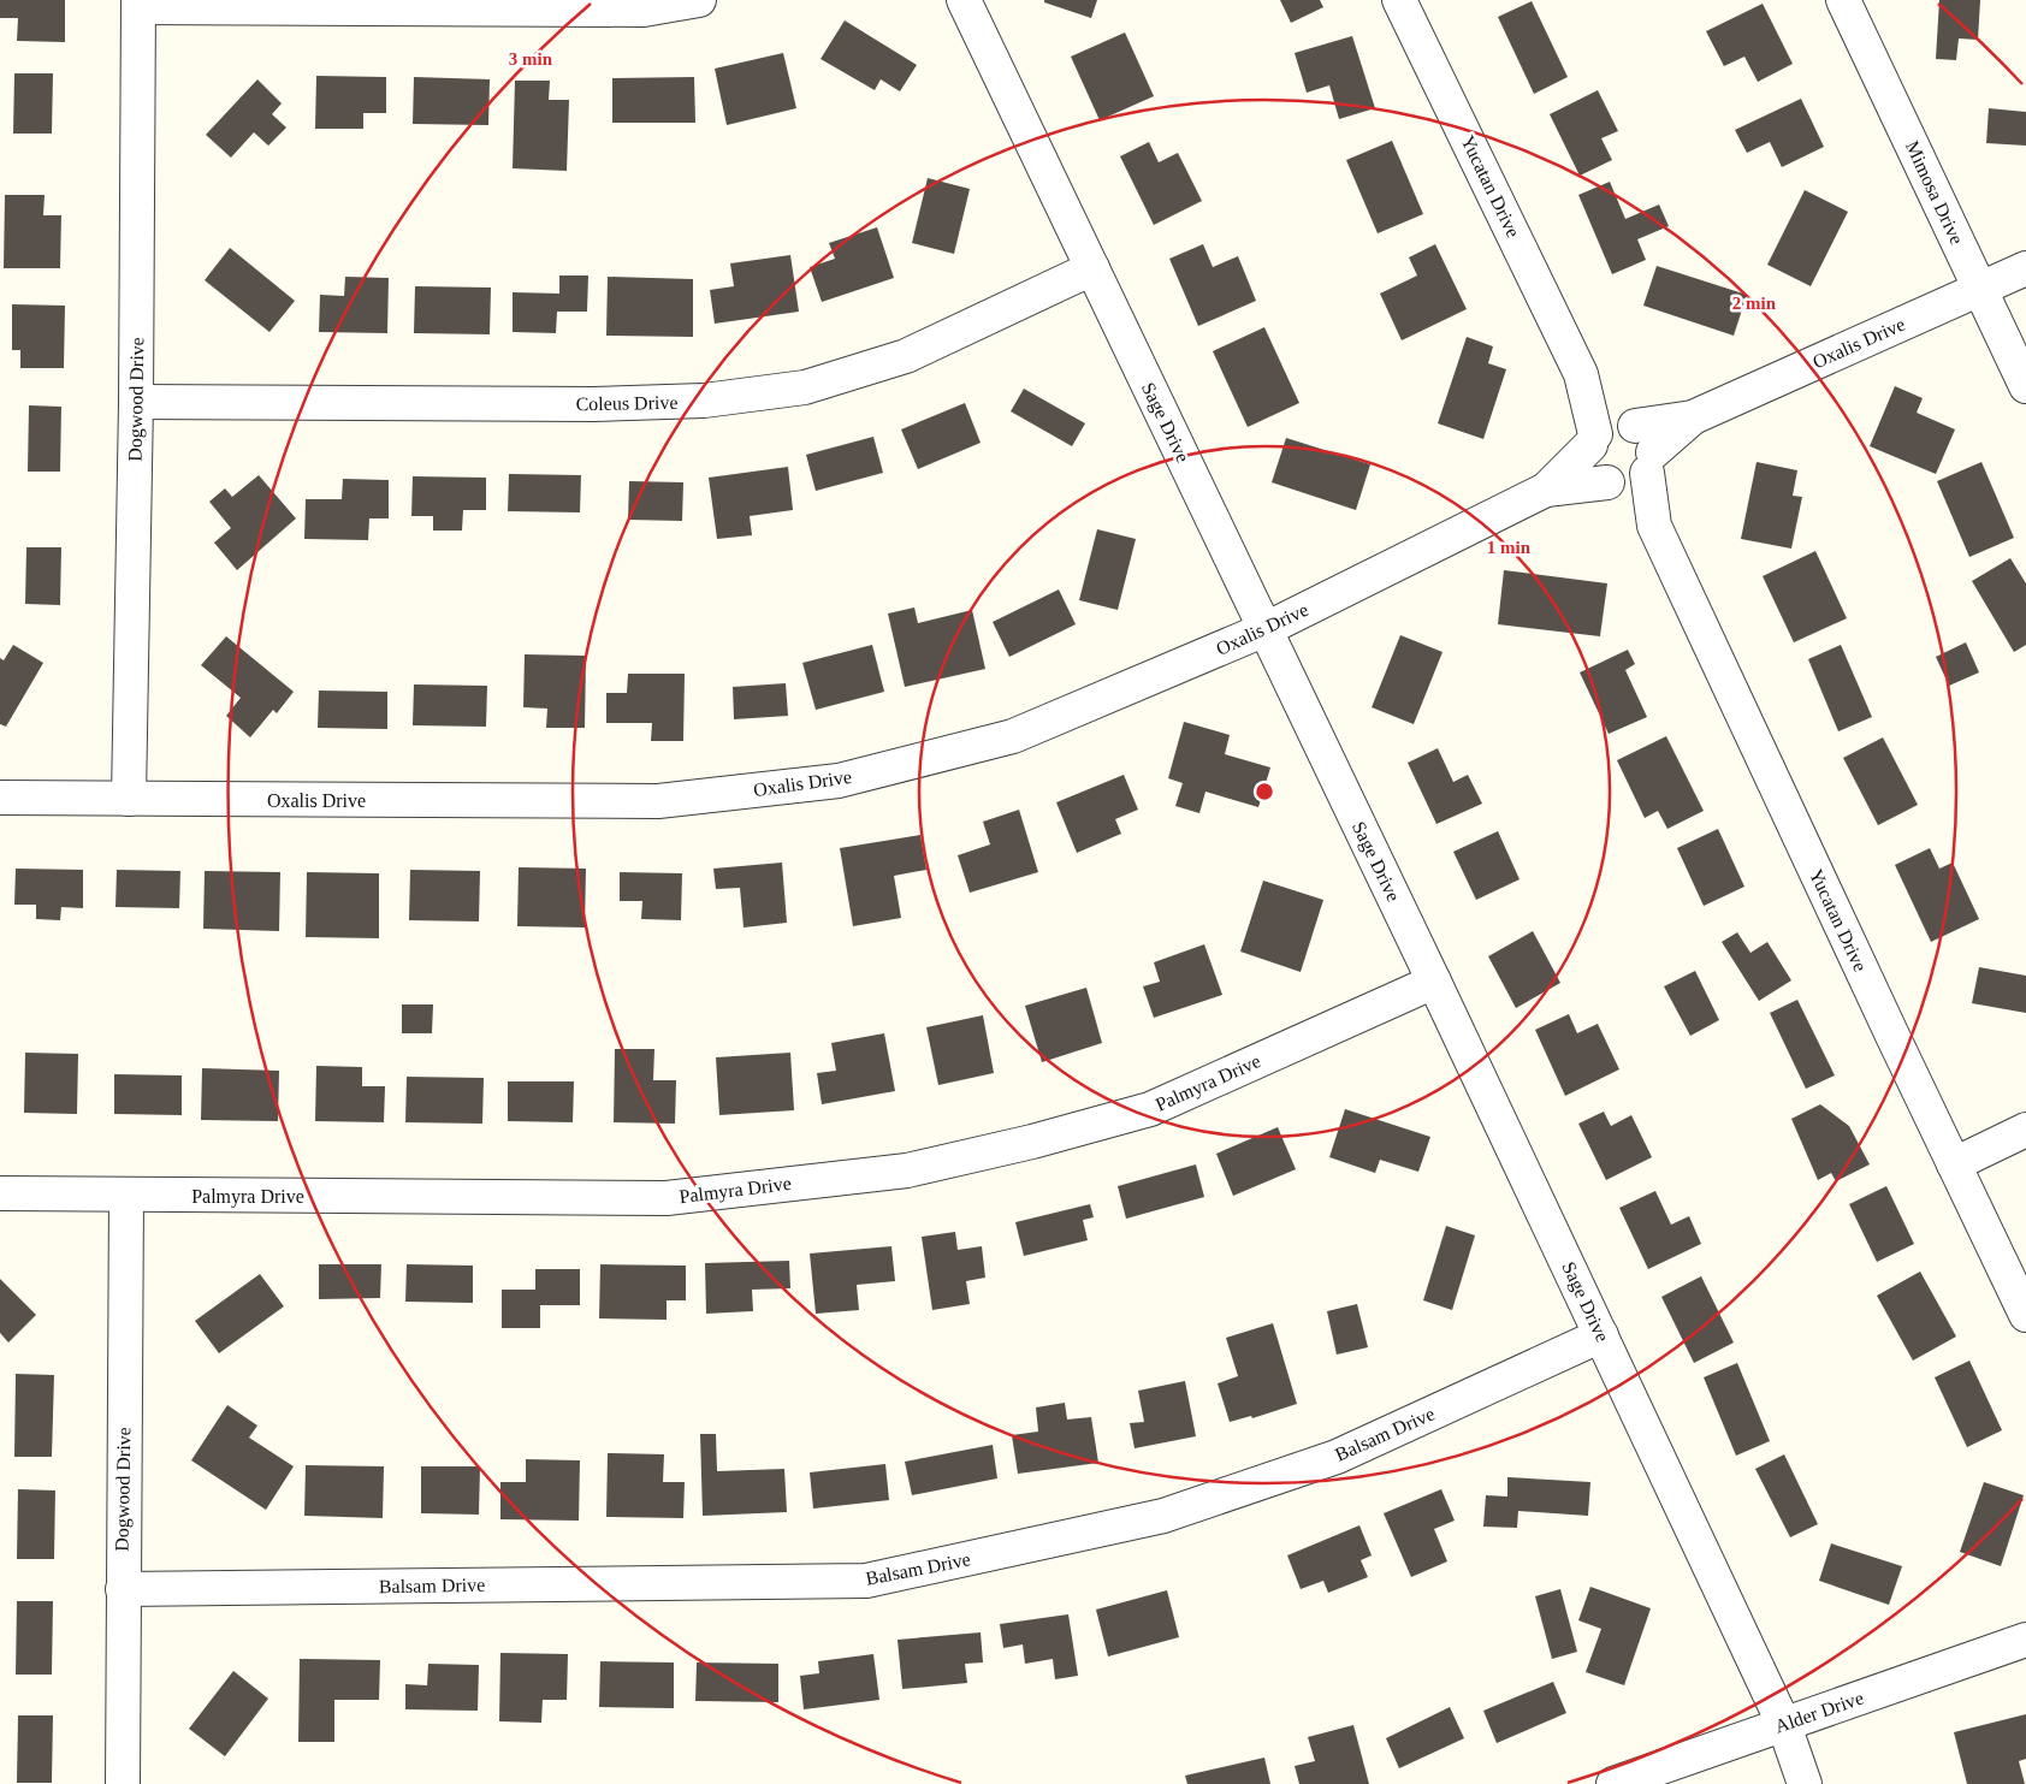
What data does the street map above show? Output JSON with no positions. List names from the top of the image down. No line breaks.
{"streets":{"street":["Yucatan Drive","Mimosa Drive","Oxalis Drive","Dogwood Drive","Coleus Drive","Sage Drive","Palmyra Drive","Balsam Drive","Alder Drive"]},"crossings":[["Yucatan Drive","Oxalis Drive"],["Mimosa Drive","Oxalis Drive"],["Oxalis Drive","Dogwood Drive"],["Oxalis Drive","Sage Drive"],["Dogwood Drive","Coleus Drive"],["Dogwood Drive","Palmyra Drive"],["Dogwood Drive","Balsam Drive"],["Coleus Drive","Sage Drive"],["Sage Drive","Palmyra Drive"],["Sage Drive","Balsam Drive"],["Sage Drive","Alder Drive"]],"rings":["3 min","2 min","1 min"]}
